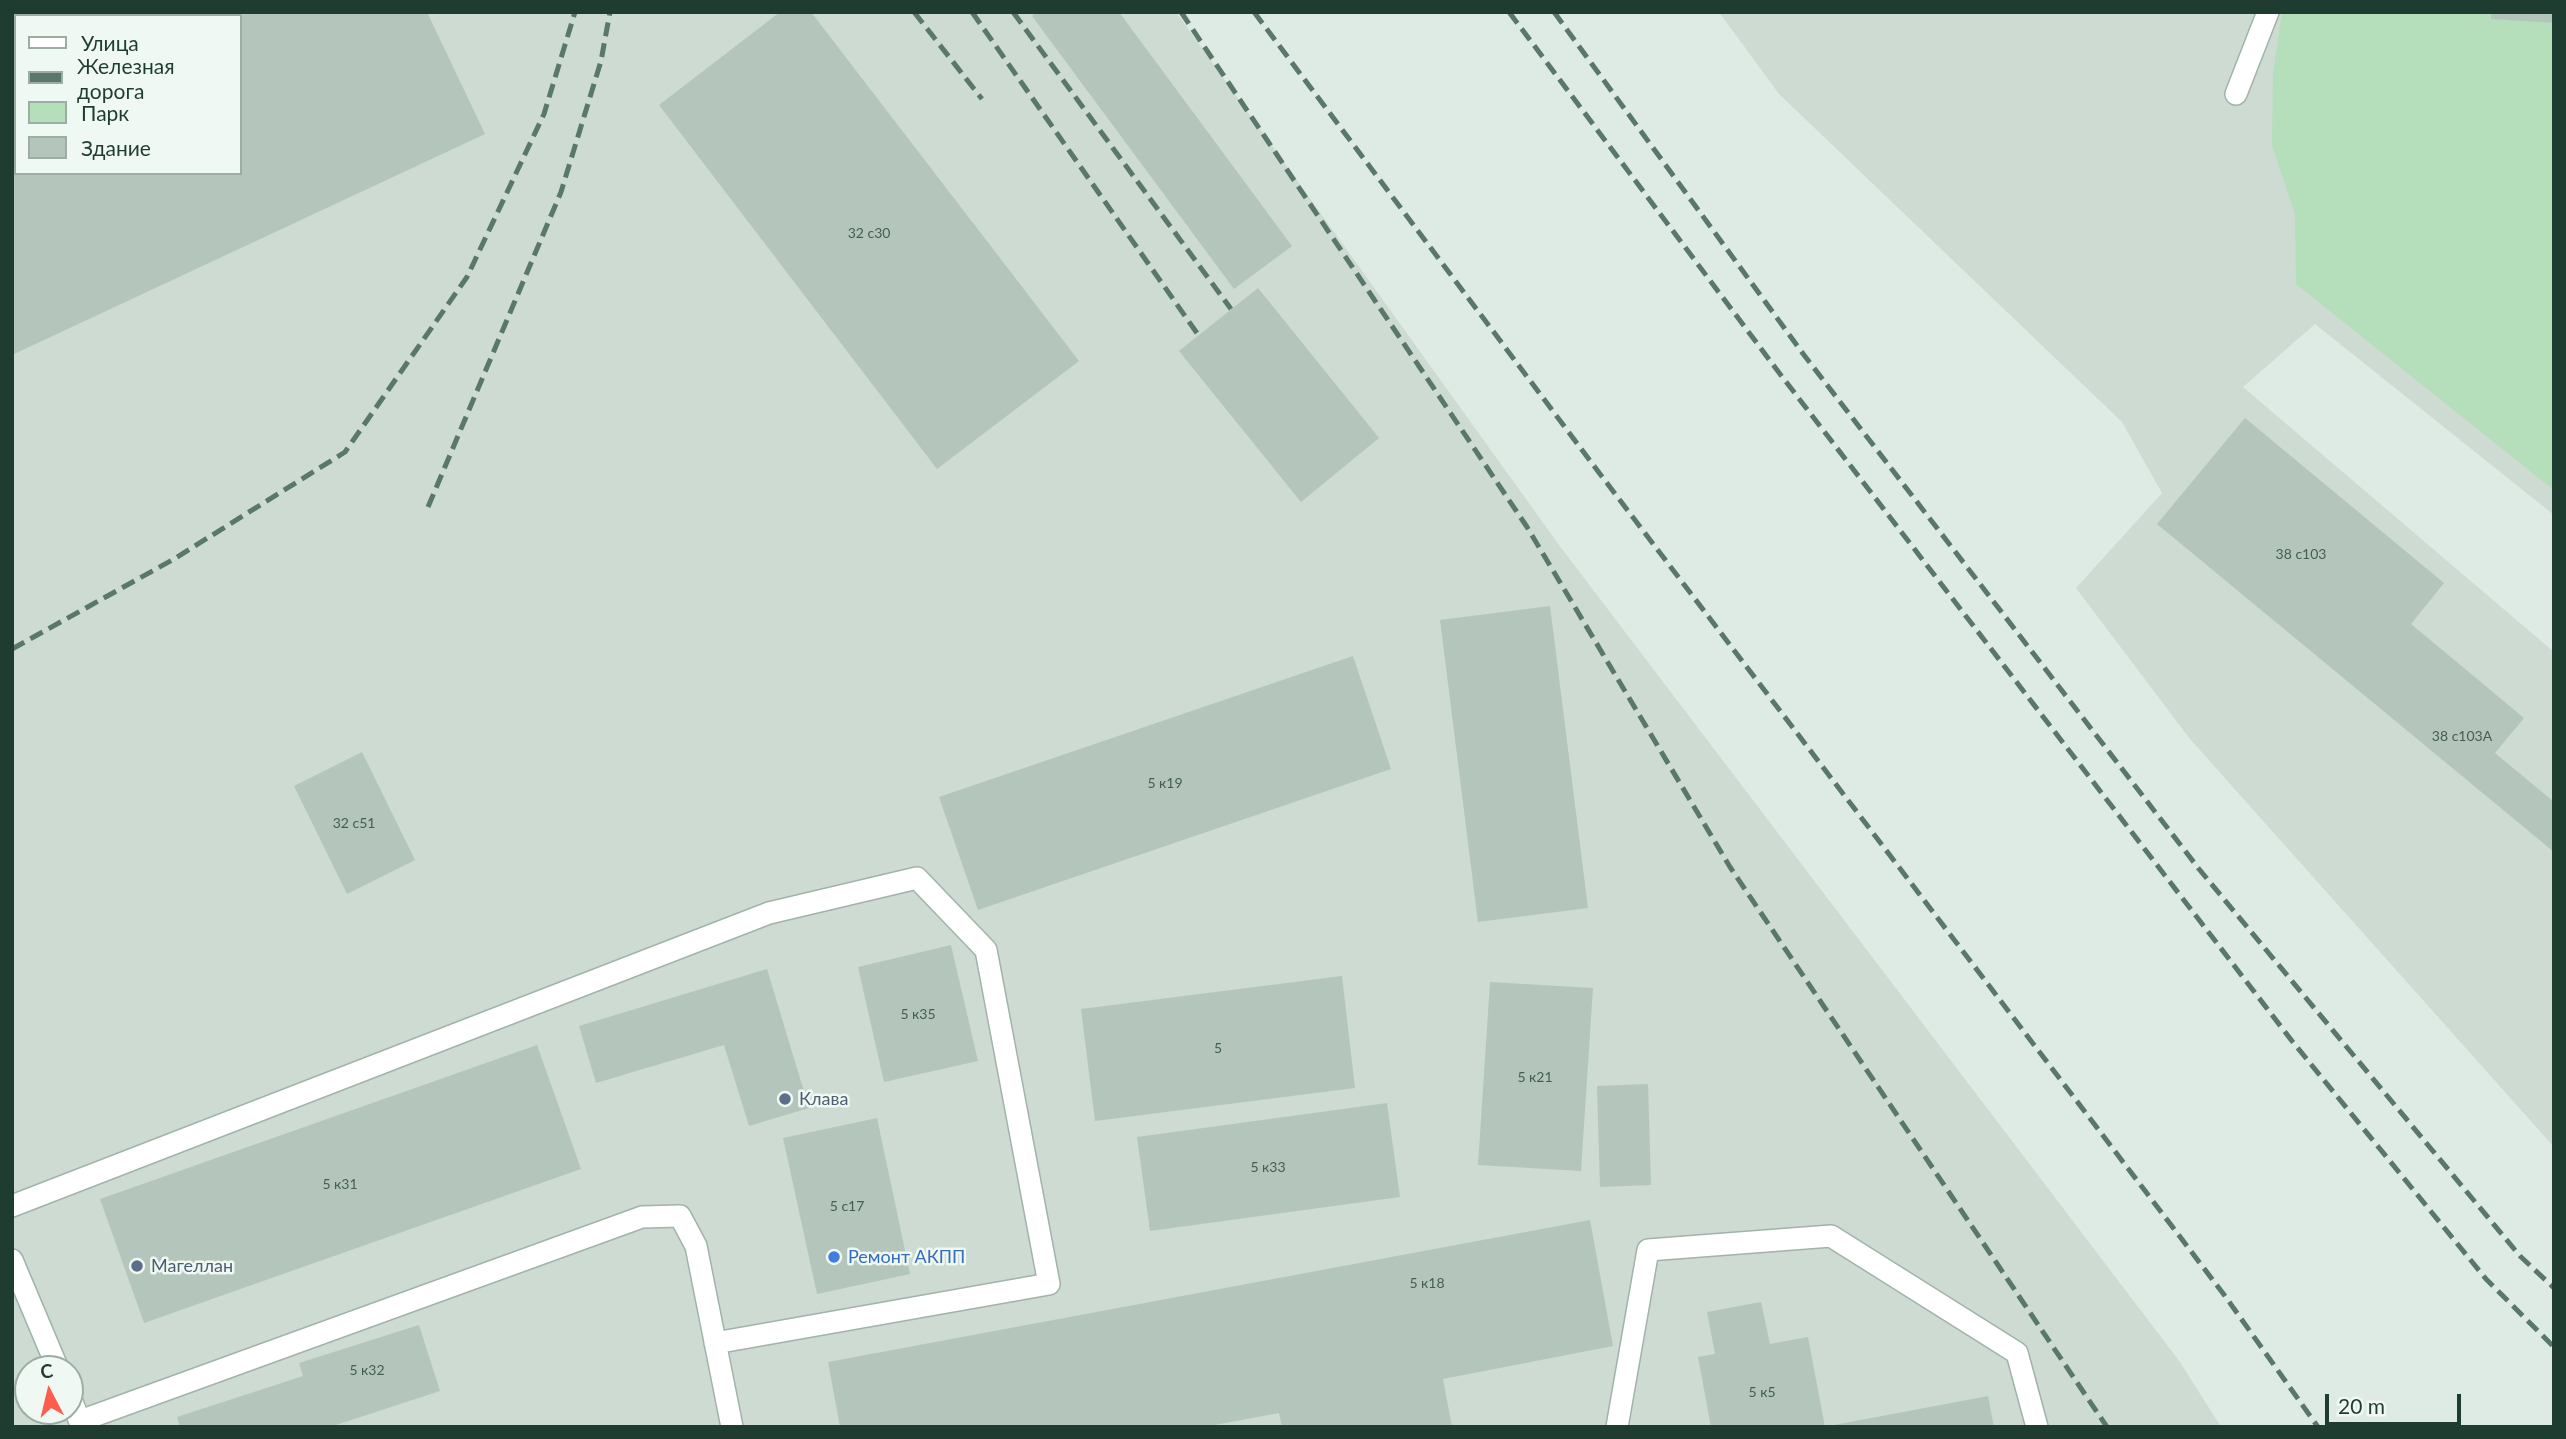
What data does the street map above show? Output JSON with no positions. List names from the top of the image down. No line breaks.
{"places":["Клава","Ремонт АКПП","Магеллан"],"house_numbers":["32 с30","38 с103","38 с103А","5 к19","32 с51","5 к35","5","5 к21","5 к33","5 к31","5 с17","5 к18","5 к32","5 к5"],"legend":["Улица","Железная дорога","Парк","Здание"],"scale_bar":"20 m","north":"top"}
